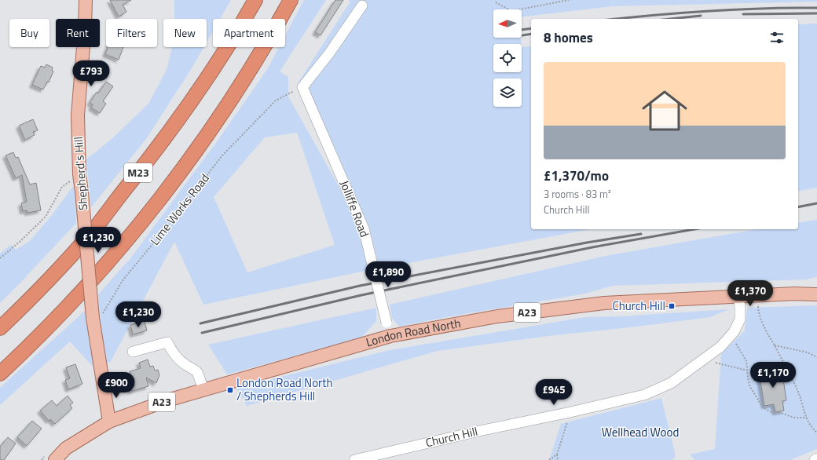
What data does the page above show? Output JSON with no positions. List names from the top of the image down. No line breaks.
{"streets":{"highway":["M23"],"main road":["Shepherd's Hill","A23","London Road North"],"street":["Jolliffe Road","Church Hill"],"path":["Lime Works Road"]},"crossings":[["Shepherd's Hill","Lime Works Road"],["Shepherd's Hill","London Road North"],["Jolliffe Road","Lime Works Road"],["Jolliffe Road","London Road North"],["London Road North","Church Hill"]],"parks":["Wellhead Wood"],"places":{"transit":["Church Hill","London Road North / Shepherds Hill"]},"north":"left","page":{"chip":["Buy","Rent","Filters","New","Apartment"],"heading":"8 homes","list":[{"name":"£1,370/mo","note":"3 rooms · 83 m² · Church Hill"}],"price":["£793","£1,230","£1,890","£1,370","£1,230","£1,170","£900","£945"]}}
